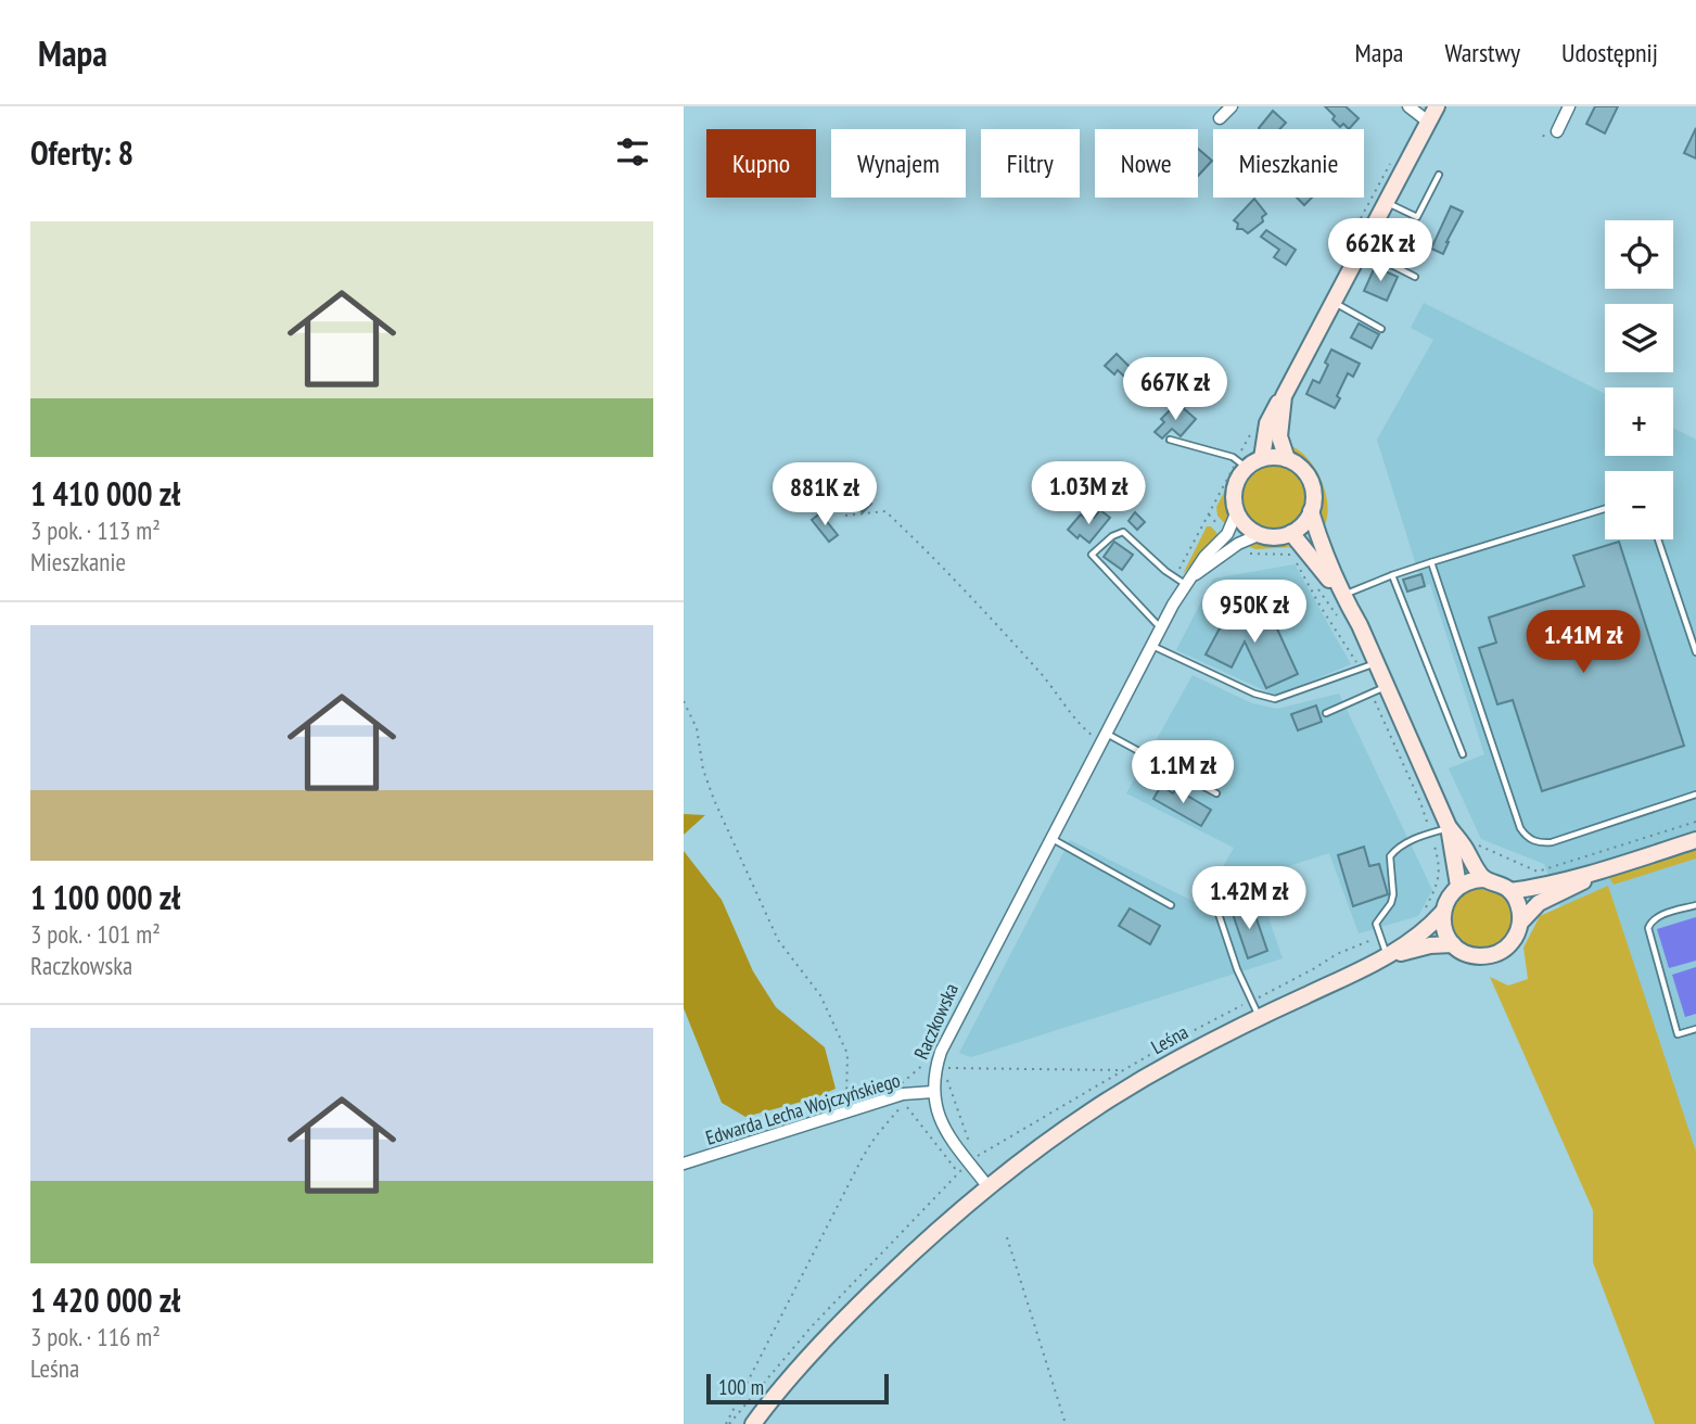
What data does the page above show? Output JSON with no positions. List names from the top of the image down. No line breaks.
{"streets":{"main road":["Leśna"],"street":["Raczkowska","Edwarda Lecha Wojczyńskiego"]},"crossings":[["Raczkowska","Leśna"],["Raczkowska","Edwarda Lecha Wojczyńskiego"]],"scale_bar":"100 m","page":{"header":"Mapa","nav":["Mapa","Warstwy","Udostępnij"],"heading":"Oferty: 8","chip":["Kupno","Wynajem","Filtry","Nowe","Mieszkanie"],"list":[{"name":"1 410 000 zł","note":"3 pok. · 113 m² · Mieszkanie"},{"name":"1 100 000 zł","note":"3 pok. · 101 m² · Raczkowska"},{"name":"1 420 000 zł","note":"3 pok. · 116 m² · Leśna"}],"price":["662K zł","667K zł","1.03M zł","881K zł","950K zł","1.41M zł","1.1M zł","1.42M zł"],"map_buttons":["+","−"],"scale":"100 m"}}
